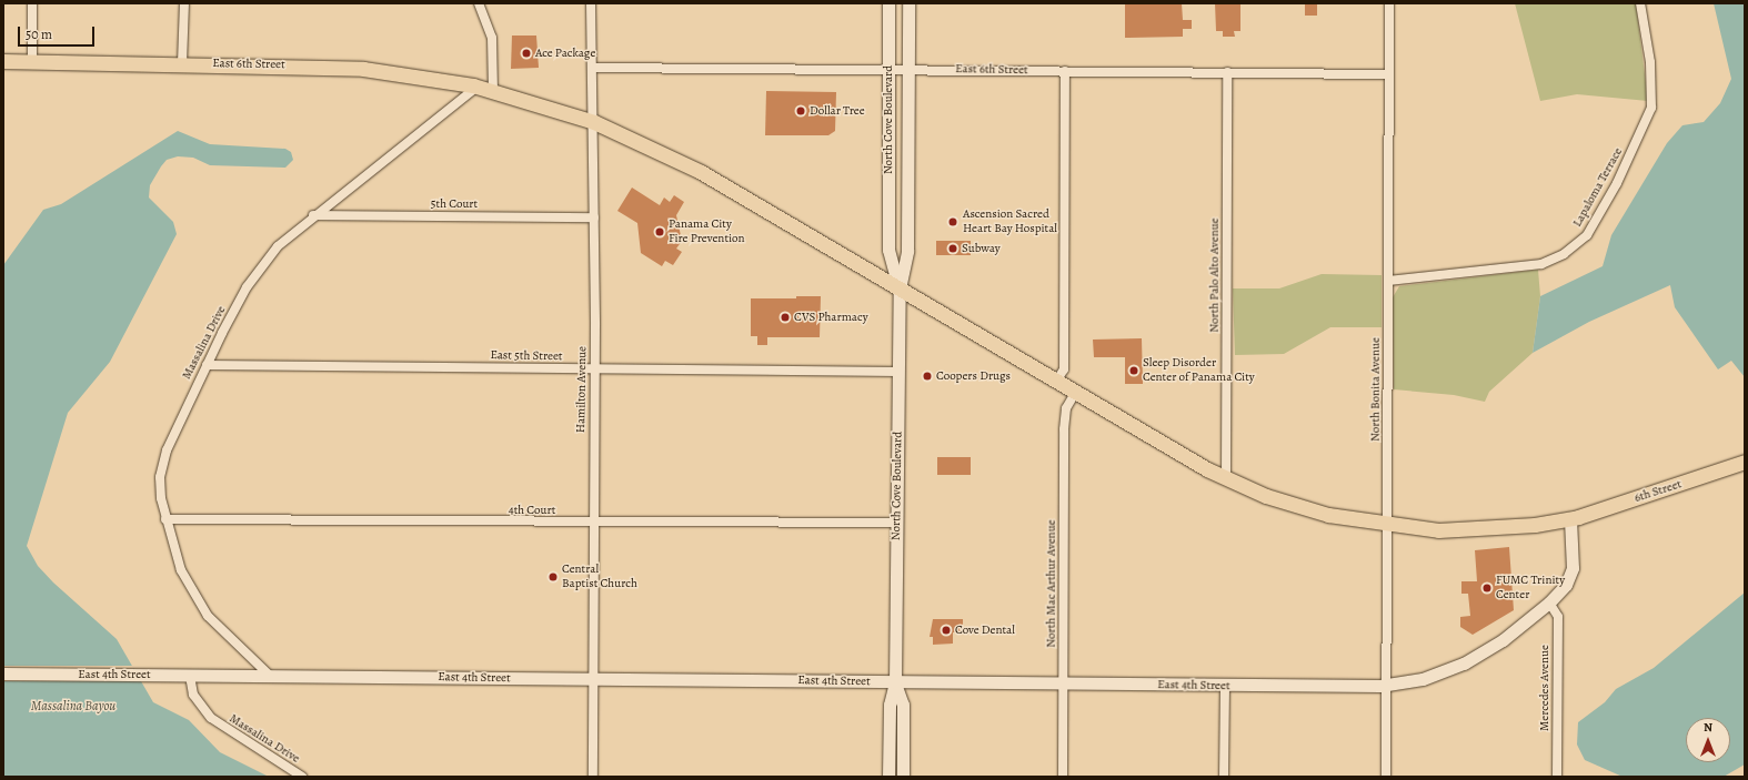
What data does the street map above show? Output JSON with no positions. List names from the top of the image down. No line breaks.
{"streets":{"main road":["East 6th Street","6th Street"],"street":["North Cove Boulevard","Lapaloma Terrace","5th Court","North Palo Alto Avenue","Massalina Drive","East 5th Street","Hamilton Avenue","North Bonita Avenue","4th Court","North Mac Arthur Avenue","East 4th Street","Mercedes Avenue"]},"crossings":[["East 6th Street","North Cove Boulevard"],["East 6th Street","North Palo Alto Avenue"],["East 6th Street","Massalina Drive"],["East 6th Street","Hamilton Avenue"],["East 6th Street","North Bonita Avenue"],["East 6th Street","6th Street"],["North Cove Boulevard","East 5th Street"],["North Cove Boulevard","4th Court"],["North Cove Boulevard","East 4th Street"],["Lapaloma Terrace","North Bonita Avenue"],["5th Court","Massalina Drive"],["5th Court","Hamilton Avenue"],["North Palo Alto Avenue","6th Street"],["Massalina Drive","East 5th Street"],["Massalina Drive","4th Court"],["Massalina Drive","East 4th Street"],["East 5th Street","Hamilton Avenue"],["Hamilton Avenue","4th Court"],["Hamilton Avenue","East 4th Street"],["North Bonita Avenue","6th Street"],["North Bonita Avenue","East 4th Street"],["6th Street","North Mac Arthur Avenue"],["6th Street","East 4th Street"],["North Mac Arthur Avenue","East 4th Street"],["East 4th Street","Mercedes Avenue"]],"water":["Massalina Bayou"],"places":["Ace Package","Dollar Tree","Ascension Sacred Heart Bay Hospital","Panama City Fire Prevention","Subway","CVS Pharmacy","Sleep Disorder Center of Panama City","Coopers Drugs","Central Baptist Church","FUMC Trinity Center","Cove Dental"],"scale_bar":"50 m","north":"top"}
